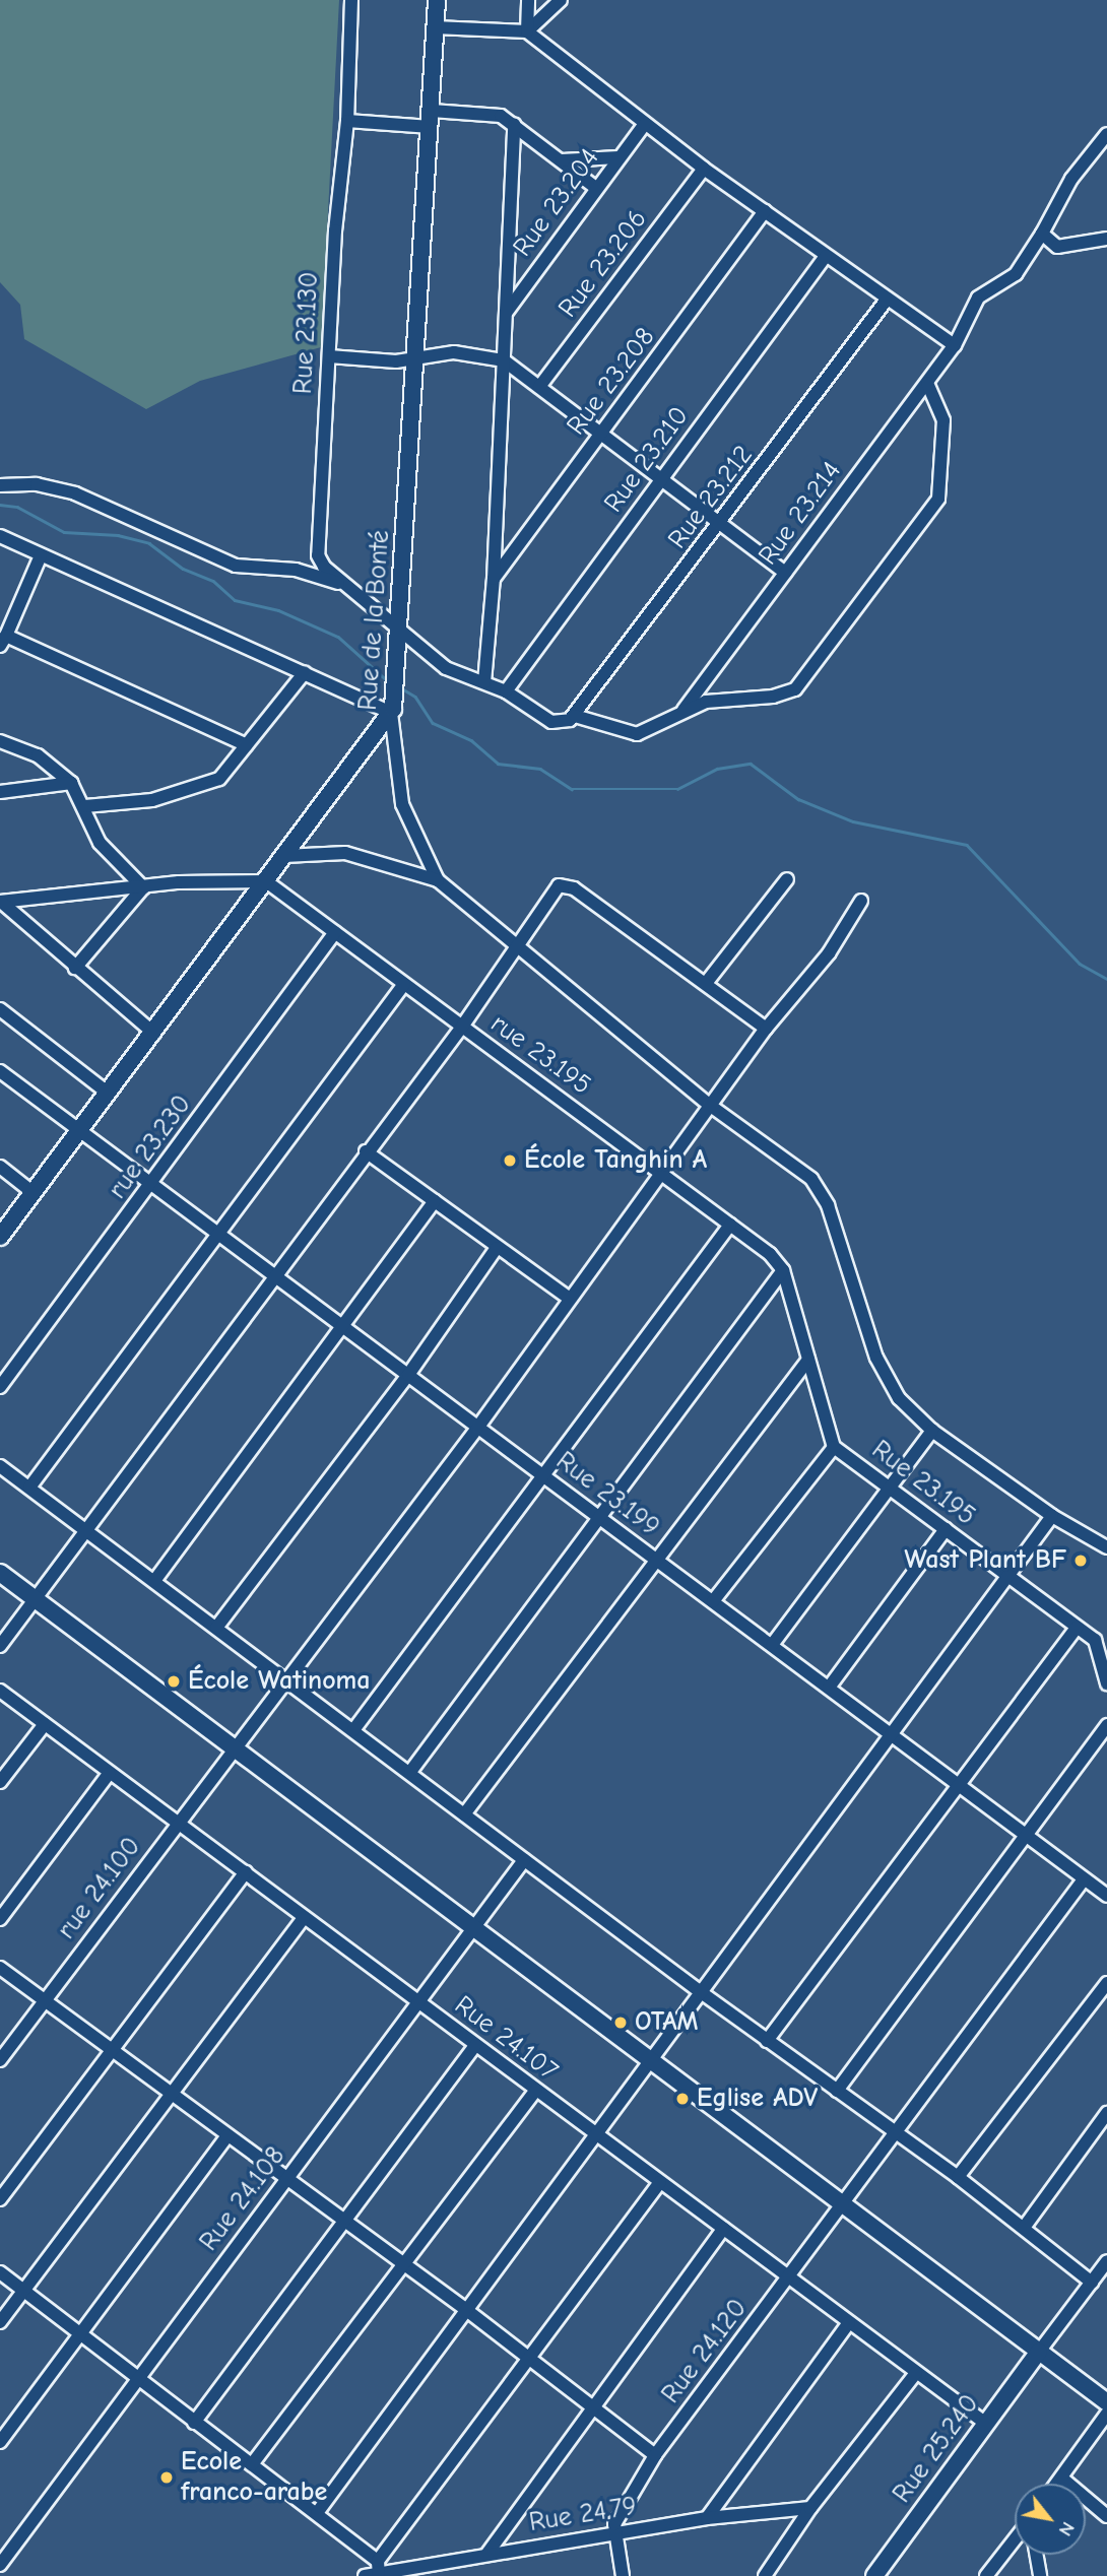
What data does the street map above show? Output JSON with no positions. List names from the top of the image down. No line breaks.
{"streets":{"street":["Rue 23.204","Rue 23.206","Rue 23.130","Rue 23.208","Rue 23.210","Rue 23.212","Rue 23.214","Rue de la Bonté","rue 23.195","rue 23.230","Rue 23.195","Rue 23.199","rue 24.100","Rue 24.107","Rue 24.108","Rue 24.120","Rue 25.240","Rue 24.79"]},"crossings":[["Rue 23.130","Rue 23.210"],["Rue 23.130","Rue 23.212"],["Rue 23.130","Rue 23.214"],["Rue 23.130","Rue de la Bonté"],["Rue de la Bonté","rue 24.100"],["rue 23.195","rue 23.230"],["rue 23.195","Rue 23.195"],["rue 23.195","rue 24.100"],["rue 23.230","Rue 23.199"],["Rue 23.199","rue 24.100"],["Rue 23.199","Rue 24.120"],["rue 24.100","Rue 24.107"],["Rue 24.107","Rue 24.108"],["Rue 24.107","Rue 24.120"],["Rue 24.107","Rue 25.240"],["Rue 24.120","Rue 24.79"]],"places":["École Tanghin A","Wast Plant BF","École Watinoma","OTAM","Eglise ADV","Ecole franco-arabe"],"north":"bottom right"}
